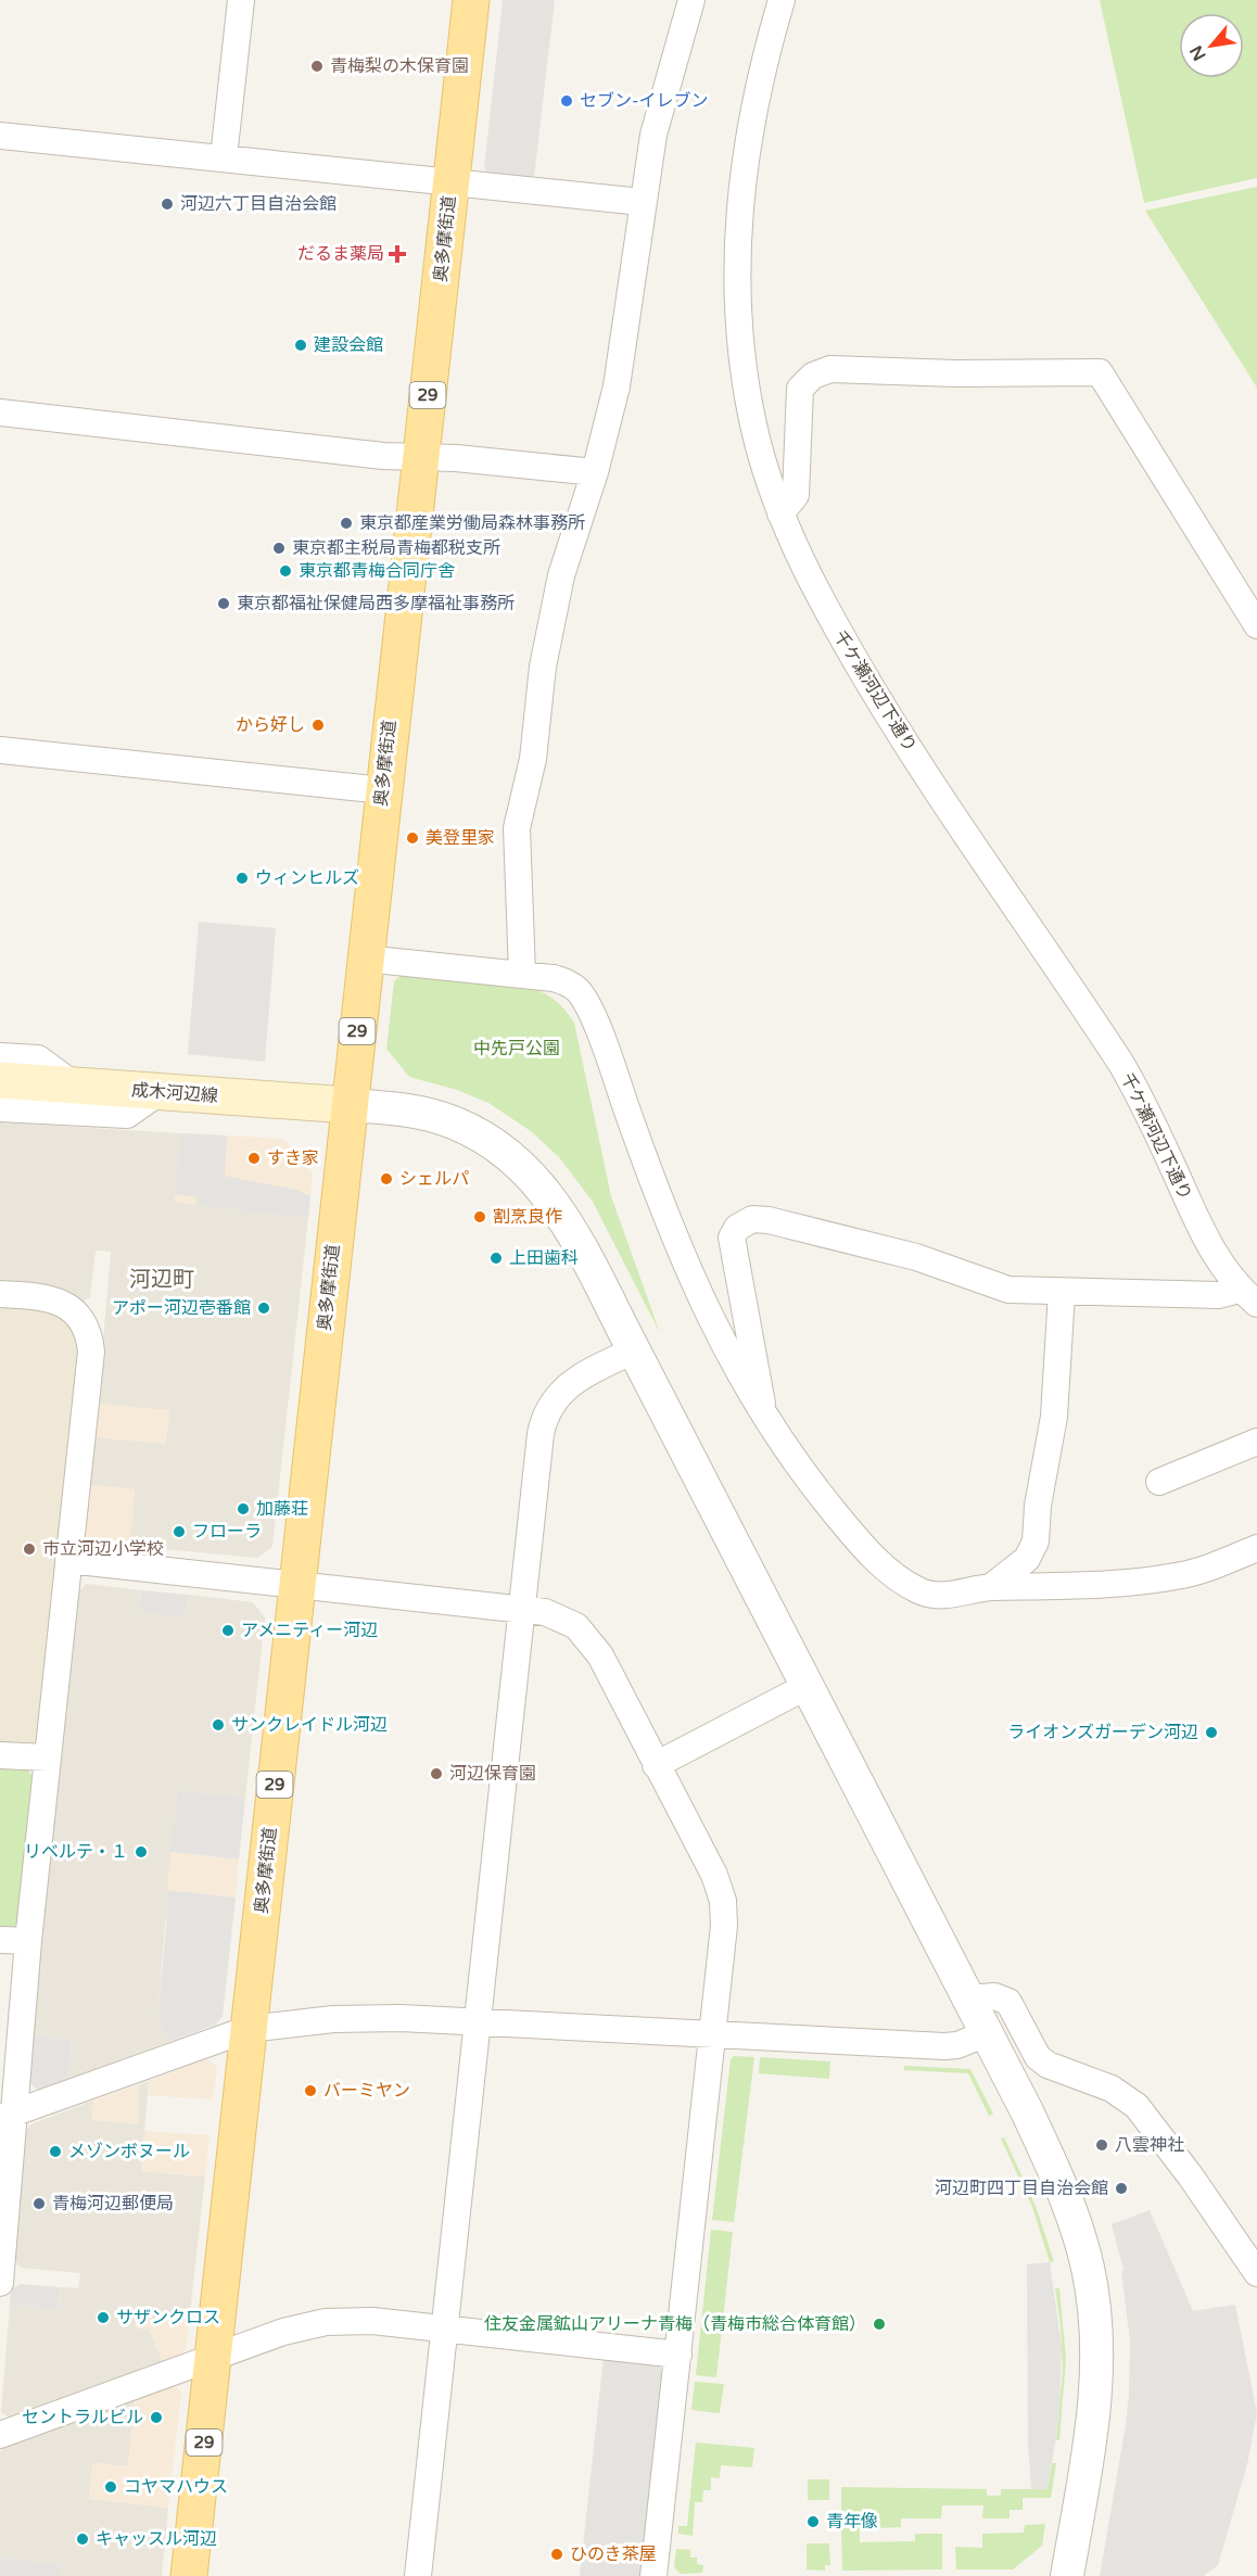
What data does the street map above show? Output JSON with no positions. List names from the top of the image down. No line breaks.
{"streets":{"main road":["奥多摩街道","29","成木河辺線"],"street":["千ケ瀬河辺下通り"]},"crossings":[["奥多摩街道","成木河辺線"]],"districts":["河辺町"],"parks":["中先戸公園"],"places":{"other":["青梅梨の木保育園","セブン-イレブン","河辺六丁目自治会館","建設会館","東京都産業労働局森林事務所","東京都主税局青梅都税支所","東京都青梅合同庁舎","東京都福祉保健局西多摩福祉事務所","から好し","美登里家","ウィンヒルズ","すき家","シェルパ","割烹良作","上田歯科","アポー河辺壱番館","加藤荘","フローラ","市立河辺小学校","アメニティー河辺","サンクレイドル河辺","ライオンズガーデン河辺","河辺保育園","リベルテ・１","バーミヤン","八雲神社","メゾンボヌール","河辺町四丁目自治会館","青梅河辺郵便局","サザンクロス","住友金属鉱山アリーナ青梅（青梅市総合体育館）","セントラルビル","コヤマハウス","青年像","キャッスル河辺","ひのき茶屋"],"health":["だるま薬局"]},"north":"bottom left"}
